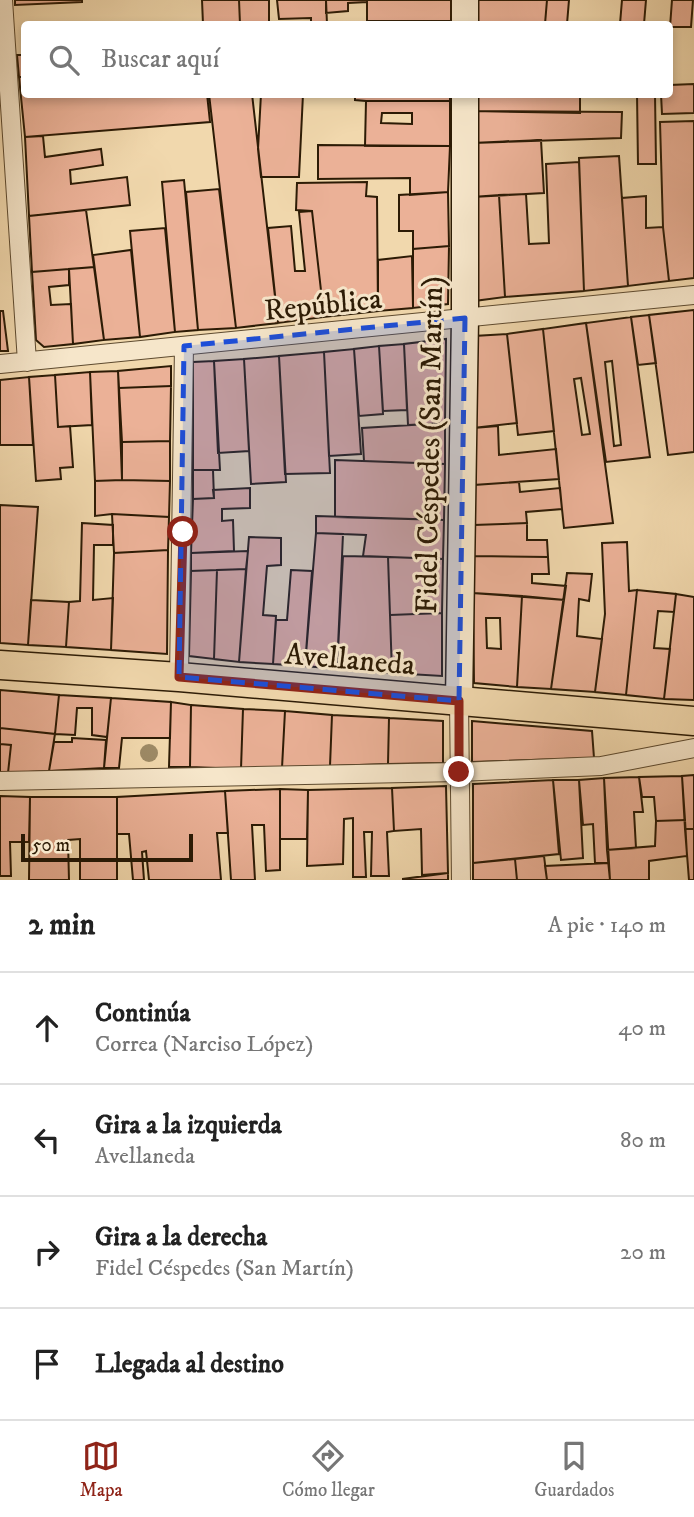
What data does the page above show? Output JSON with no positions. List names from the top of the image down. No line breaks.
{"streets":{"main road":["Avellaneda"],"street":["República","Fidel Céspedes (San Martín)"]},"crossings":[["República","Fidel Céspedes (San Martín)"],["Fidel Céspedes (San Martín)","Avellaneda"]],"scale_bar":"50 m","page":{"search":"Buscar aquí","scale":"50 m","heading":["2 min","A pie · 140 m"],"list":[["Continúa","Correa (Narciso López)","40 m"],["Gira a la izquierda","Avellaneda","80 m"],["Gira a la derecha","Fidel Céspedes (San Martín)","20 m"],"Llegada al destino"],"nav":["Mapa","Cómo llegar","Guardados"]}}
